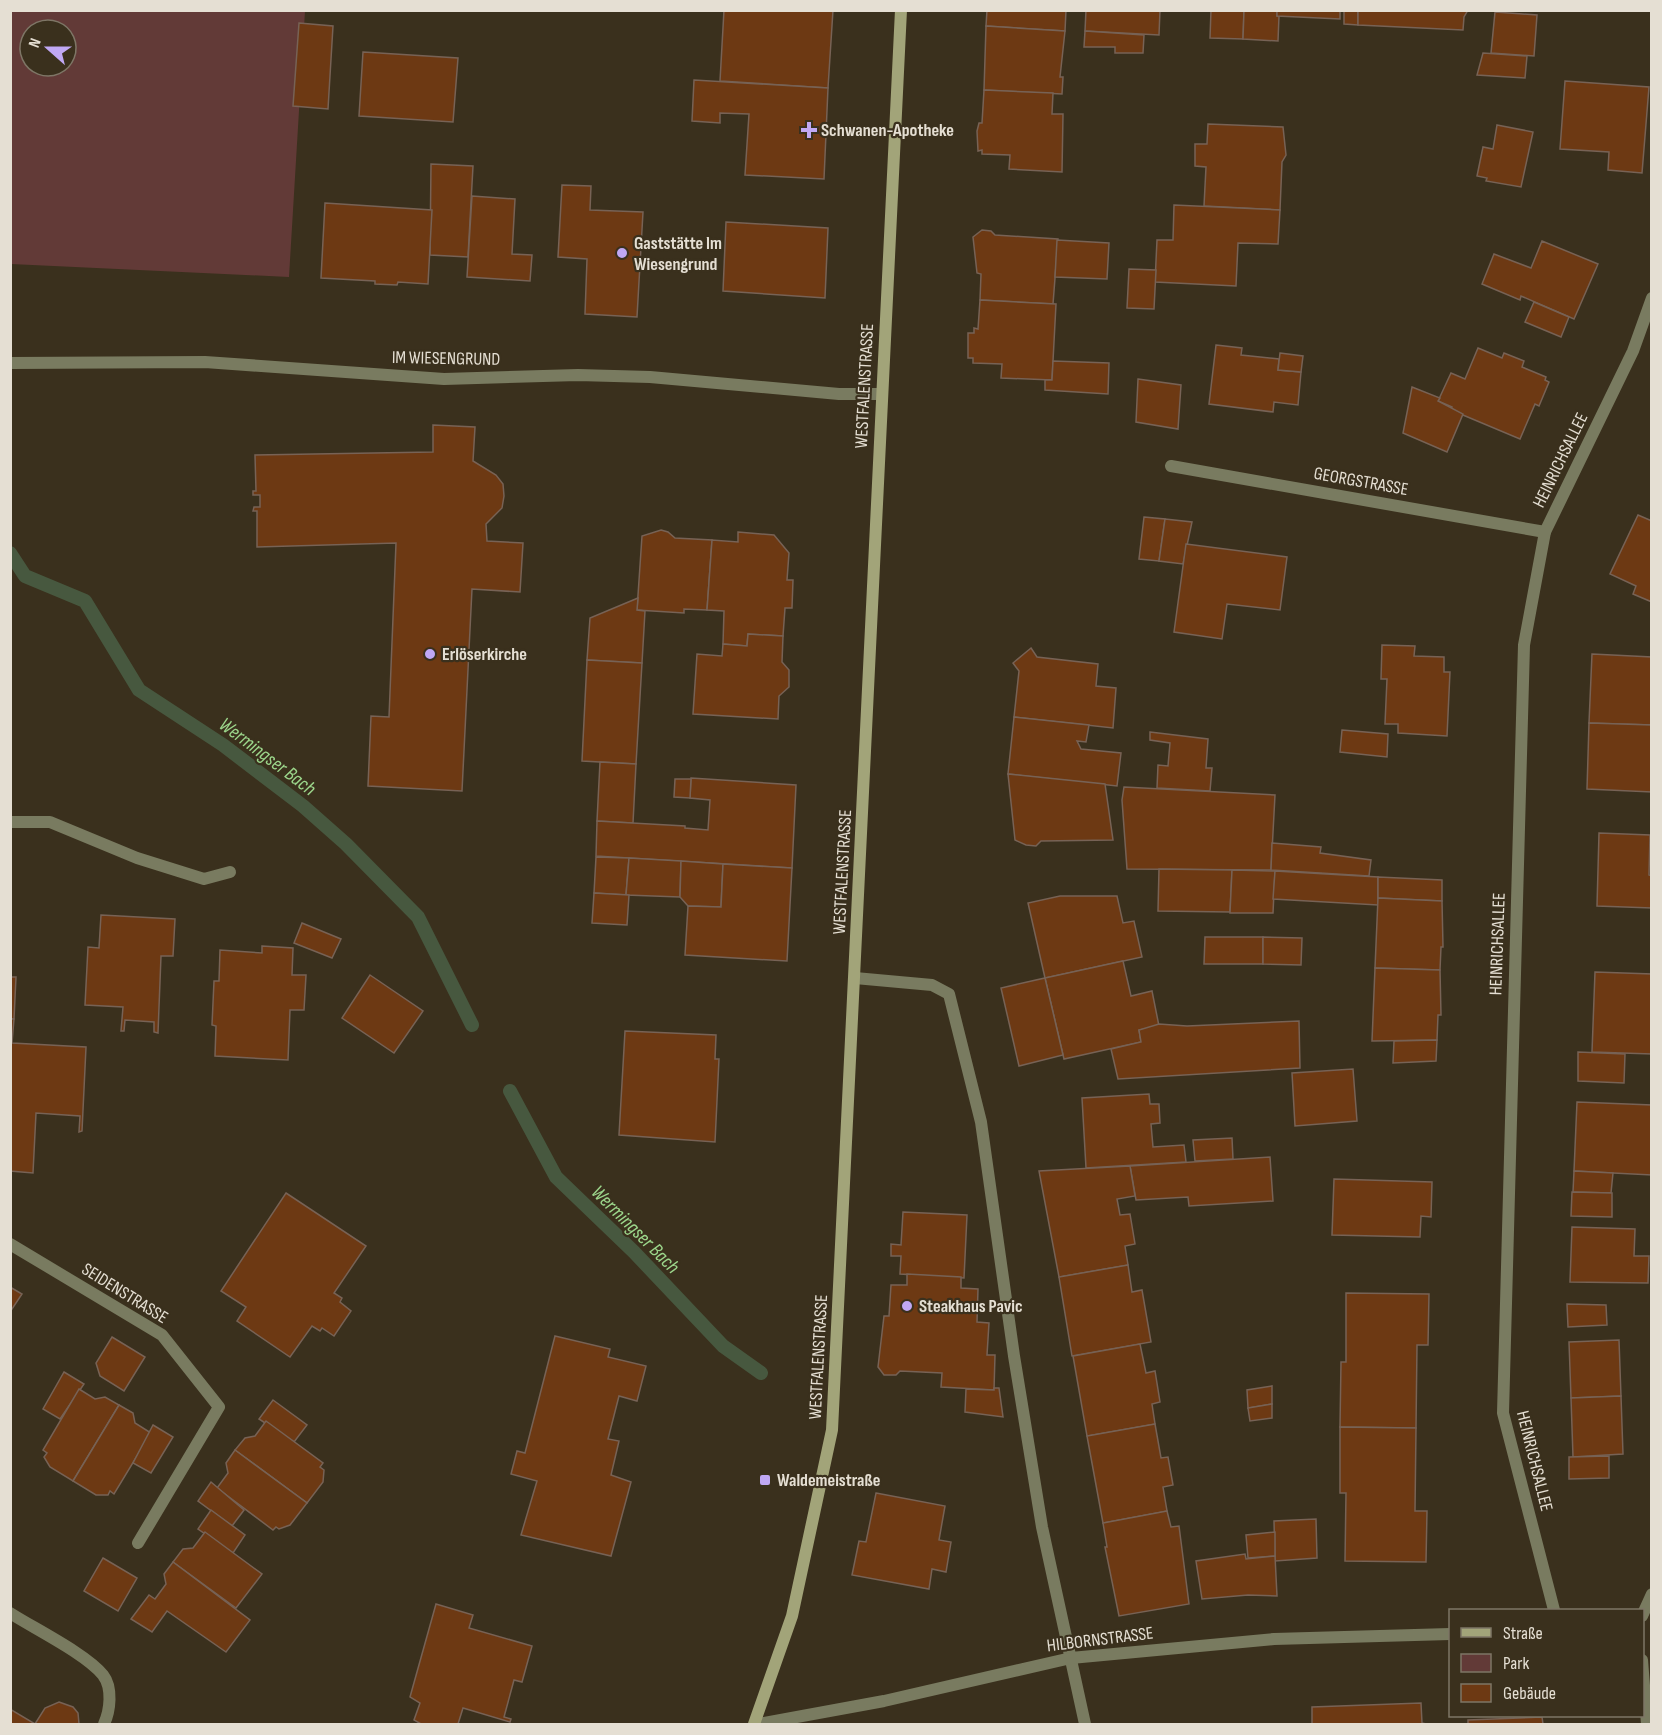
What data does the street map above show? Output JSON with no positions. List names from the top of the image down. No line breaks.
{"streets":{"main road":["WESTFALENSTRASSE"],"street":["IM WIESENGRUND","HEINRICHSALLEE","GEORGSTRASSE","SEIDENSTRASSE","HILBORNSTRASSE"]},"crossings":[["IM WIESENGRUND","WESTFALENSTRASSE"],["HEINRICHSALLEE","GEORGSTRASSE"]],"water":["Wermingser Bach"],"places":{"health":["Schwanen-Apotheke"],"other":["Gaststätte Im Wiesengrund","Erlöserkirche","Steakhaus Pavic"],"transit":["Waldemeistraße"]},"legend":["Straße","Park","Gebäude"],"north":"left"}
